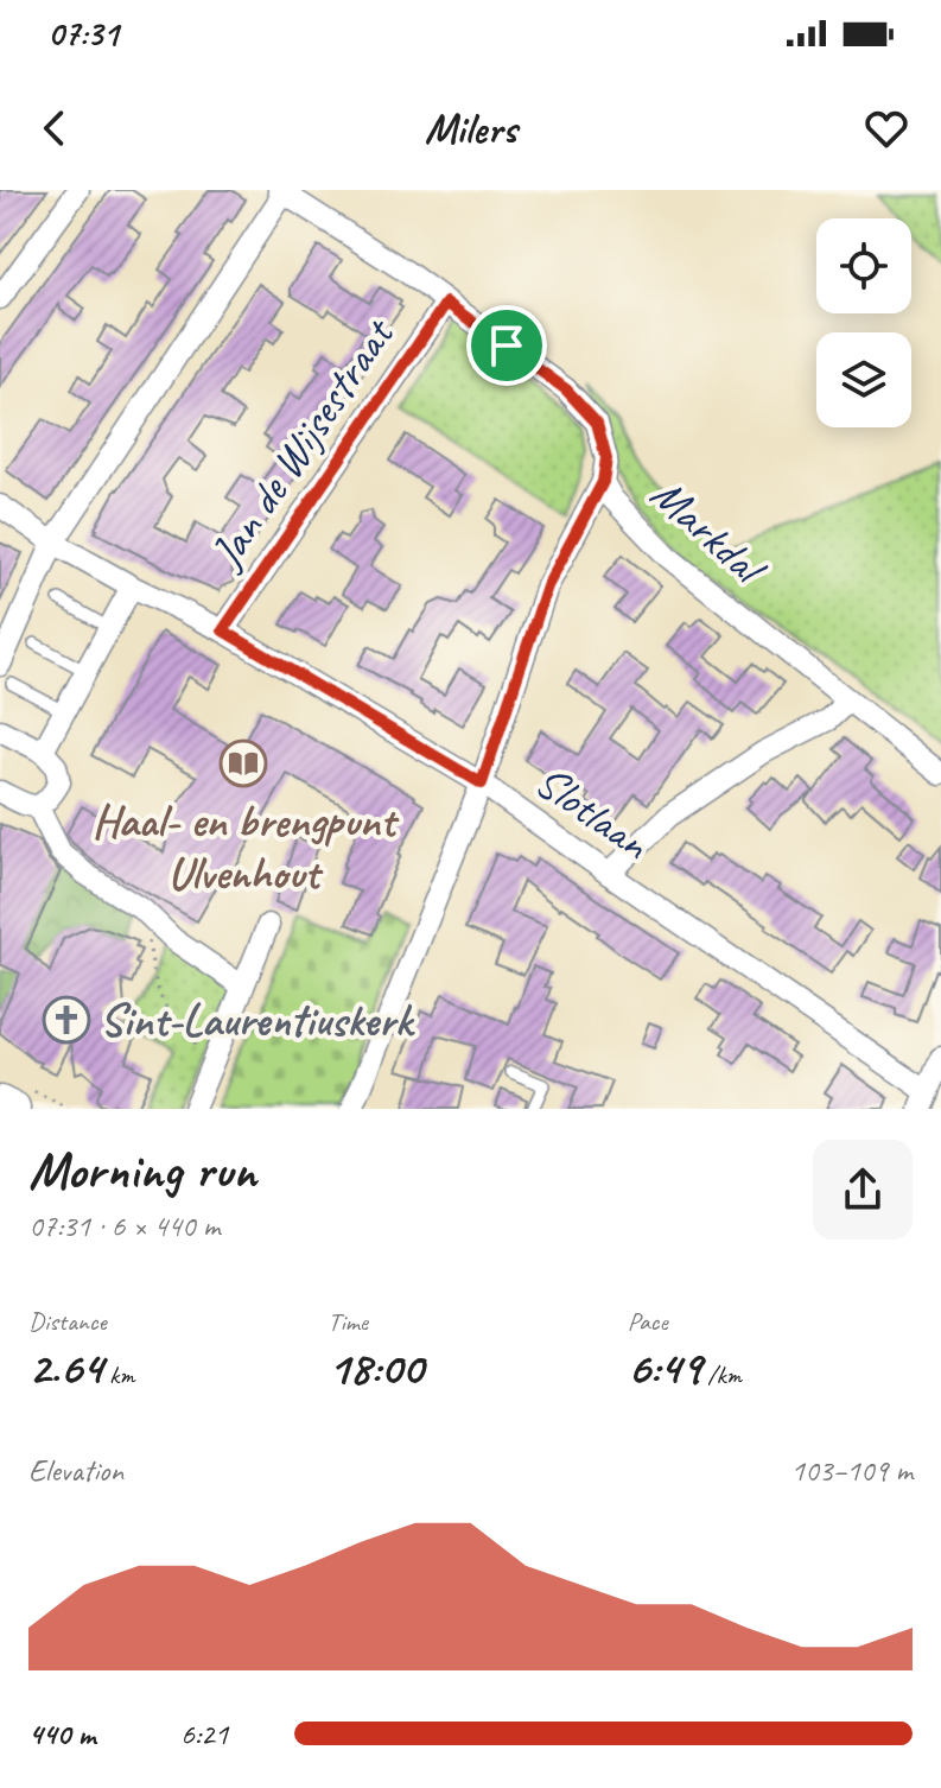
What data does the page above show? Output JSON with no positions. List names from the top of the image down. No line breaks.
{"streets":{"street":["Jan de Wijsestraat","Markdal","Slotlaan"]},"crossings":[["Jan de Wijsestraat","Markdal"],["Jan de Wijsestraat","Slotlaan"]],"places":{"library":["Haal- en brengpunt Ulvenhout"],"church":["Sint-Laurentiuskerk"]},"page":{"status":"07:31","header":"Milers","heading":["Morning run","07:31 · 6 × 440 m"],"stats":[["Distance","2.64 km"],["Time","18:00"],["Pace","6:49 /km"]],"chart":["Elevation","103–109 m"],"list":[{"name":"440 m","note":"6:21"}]}}
